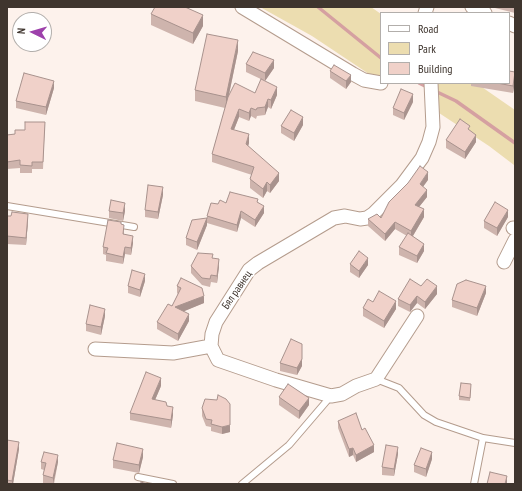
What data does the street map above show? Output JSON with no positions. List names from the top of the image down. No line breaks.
{"streets":{"street":["Бял равнец"]},"legend":["Road","Park","Building"],"north":"left"}
